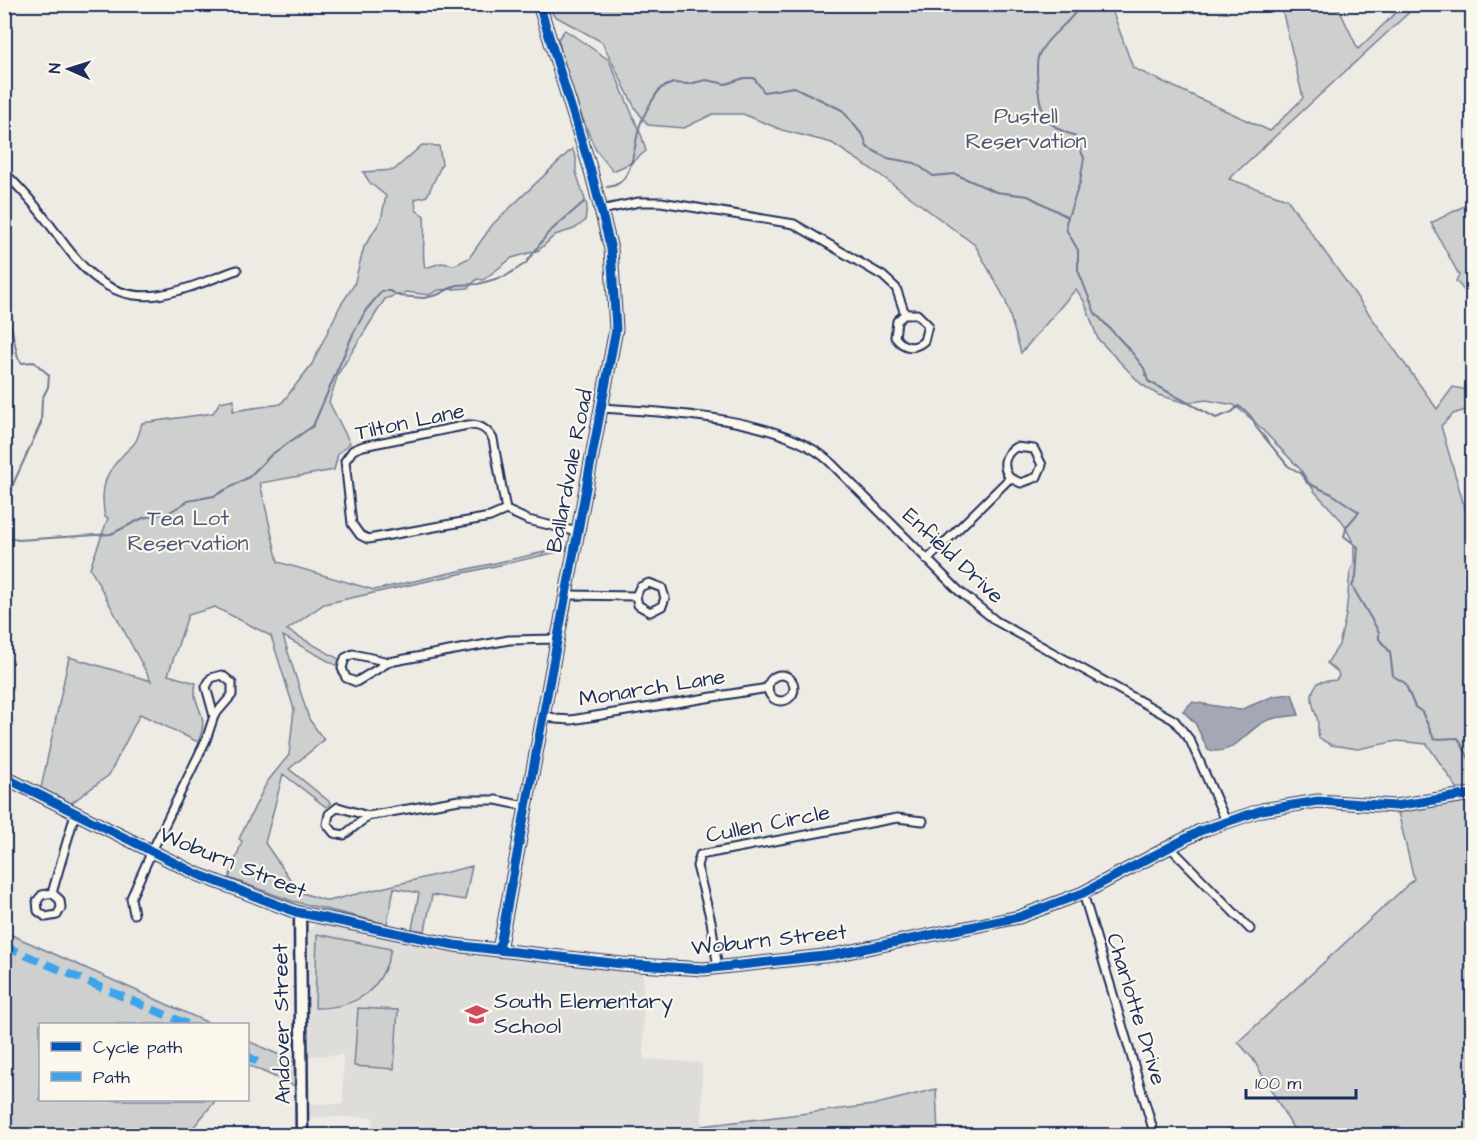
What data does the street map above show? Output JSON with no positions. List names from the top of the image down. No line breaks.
{"streets":{"street":["Tilton Lane","Ballardvale Road","Enfield Drive","Monarch Lane","Cullen Circle","Woburn Street","Charlotte Drive","Andover Street"]},"crossings":[["Ballardvale Road","Enfield Drive"],["Ballardvale Road","Monarch Lane"],["Ballardvale Road","Woburn Street"],["Enfield Drive","Woburn Street"],["Cullen Circle","Woburn Street"],["Woburn Street","Charlotte Drive"],["Woburn Street","Andover Street"]],"parks":["Pustell Reservation","Tea Lot Reservation"],"places":{"school or university":["South Elementary School"]},"legend":["Cycle path","Path"],"scale_bar":"100 m","north":"left"}
